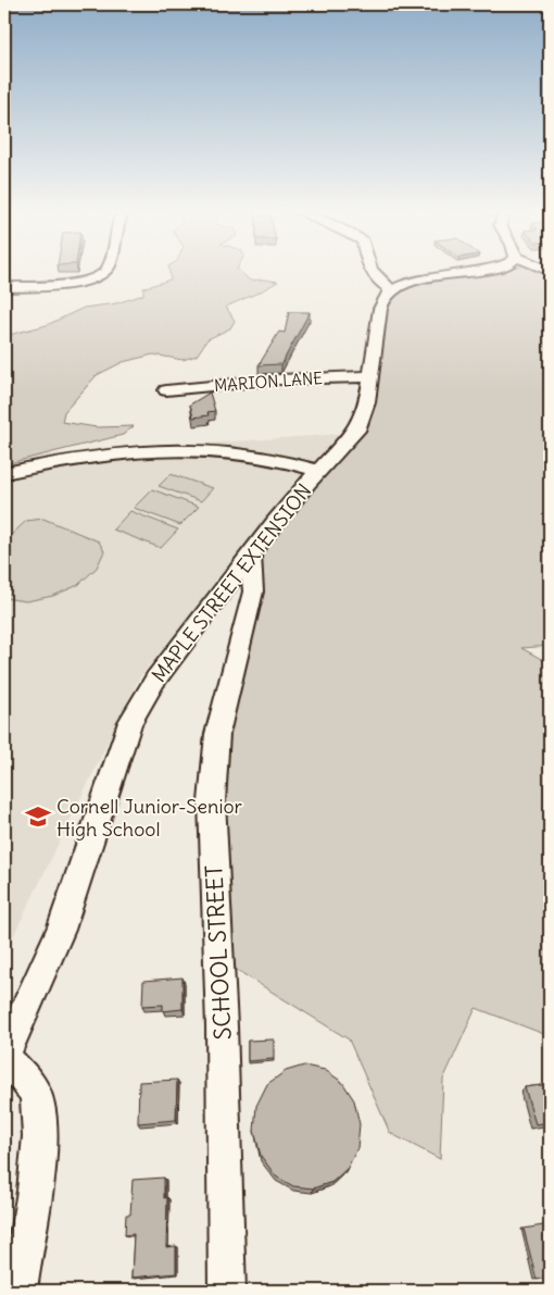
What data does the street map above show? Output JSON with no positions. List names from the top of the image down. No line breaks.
{"streets":{"street":["MARION LANE","MAPLE STREET EXTENSION","SCHOOL STREET"]},"crossings":[["MARION LANE","MAPLE STREET EXTENSION"],["MAPLE STREET EXTENSION","SCHOOL STREET"]],"places":{"school or university":["Cornell Junior-Senior High School"]}}
